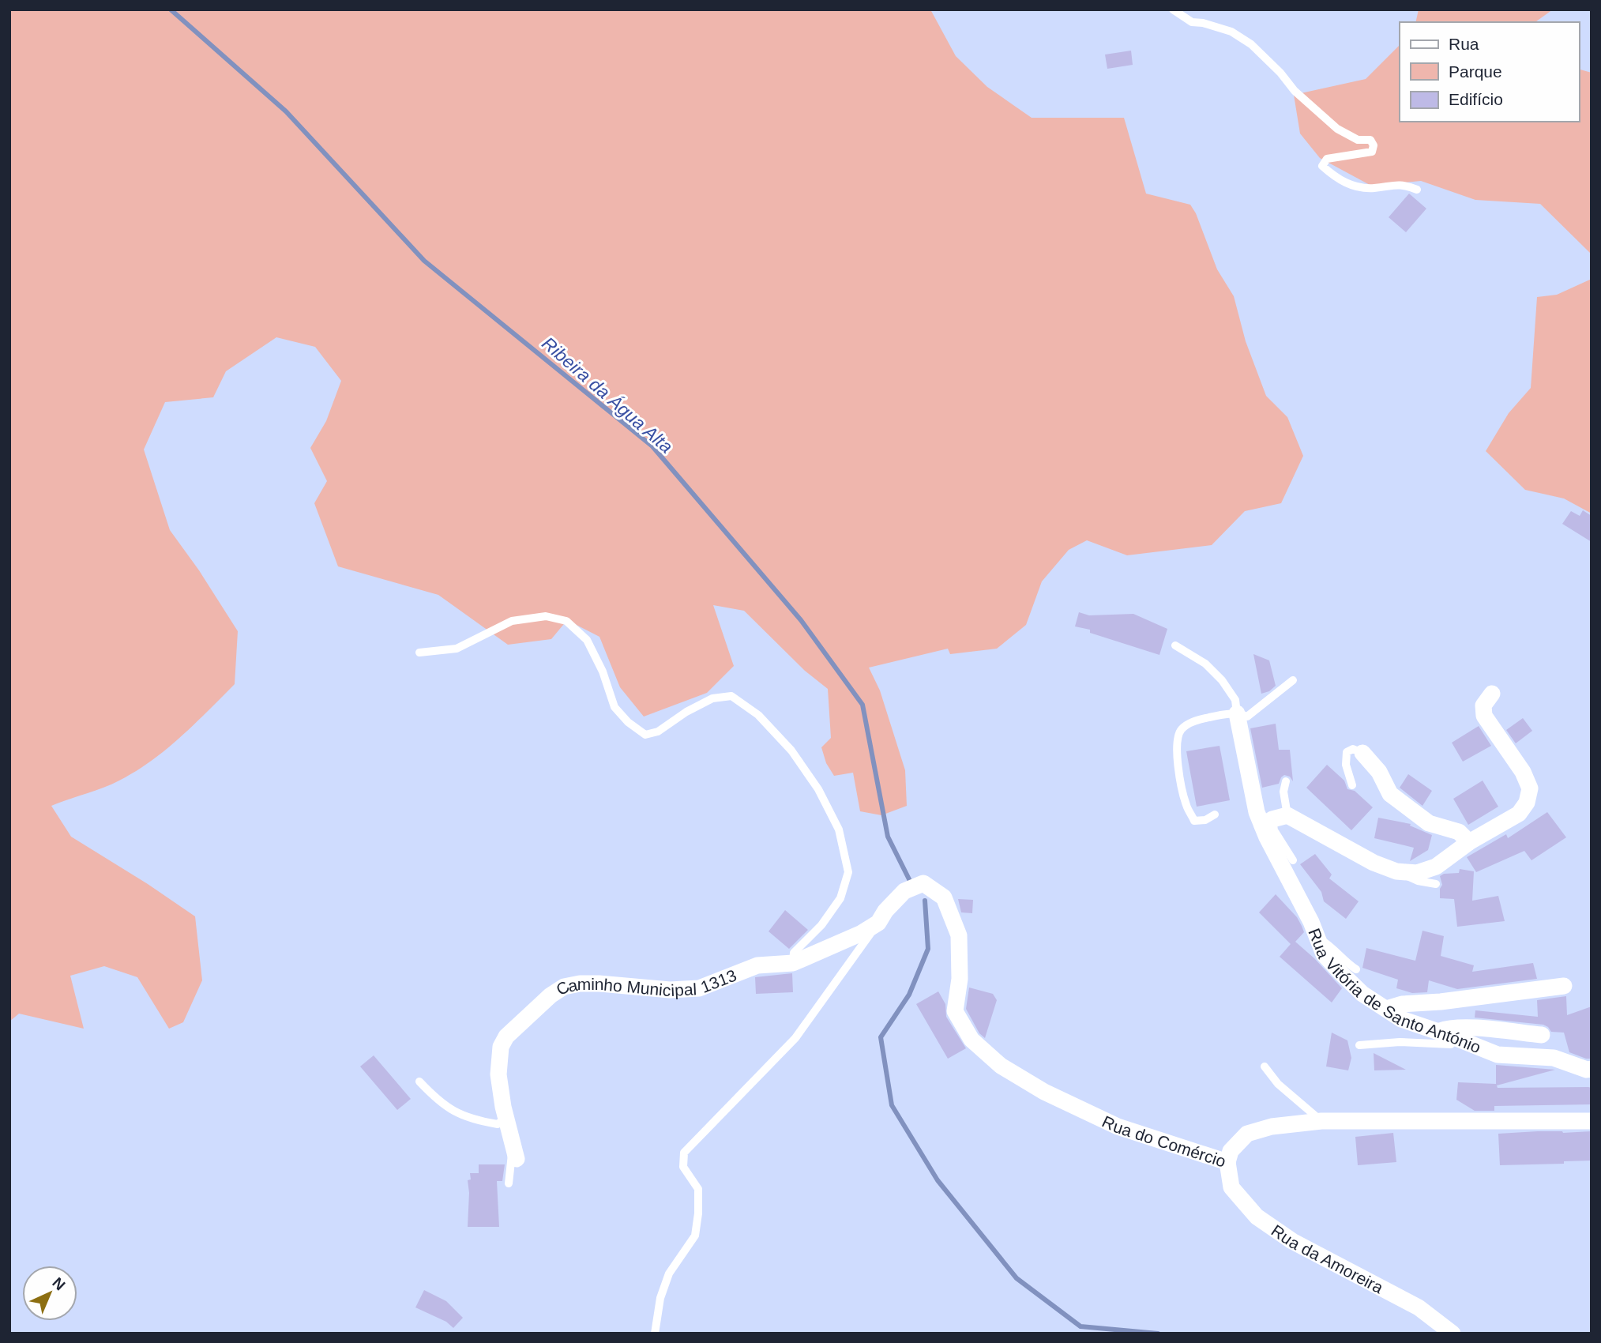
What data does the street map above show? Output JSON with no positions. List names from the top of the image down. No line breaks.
{"streets":{"street":["Caminho Municipal 1313","Rua Vitória de Santo António","Rua do Comércio","Rua da Amoreira"]},"crossings":[["Caminho Municipal 1313","Rua do Comércio"],["Rua do Comércio","Rua da Amoreira"]],"water":["Ribeira da Água Alta"],"legend":["Rua","Parque","Edifício"],"north":"top right"}
